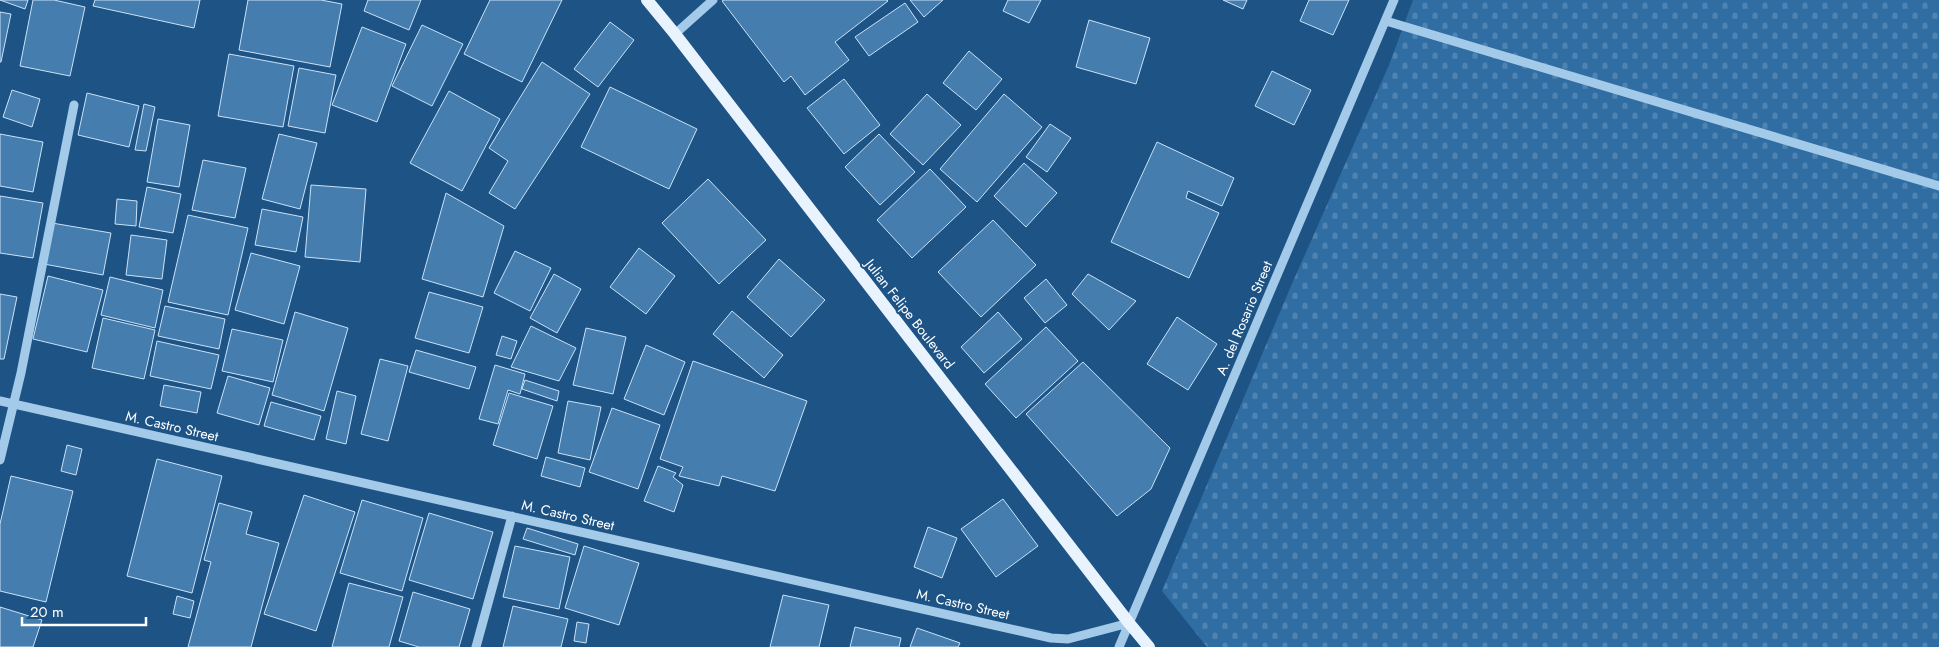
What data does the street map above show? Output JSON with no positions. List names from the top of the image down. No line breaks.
{"streets":{"main road":["Julian Felipe Boulevard"],"street":["A. del Rosario Street","M. Castro Street"]},"crossings":[["Julian Felipe Boulevard","A. del Rosario Street"],["Julian Felipe Boulevard","M. Castro Street"],["A. del Rosario Street","M. Castro Street"]],"scale_bar":"20 m"}
